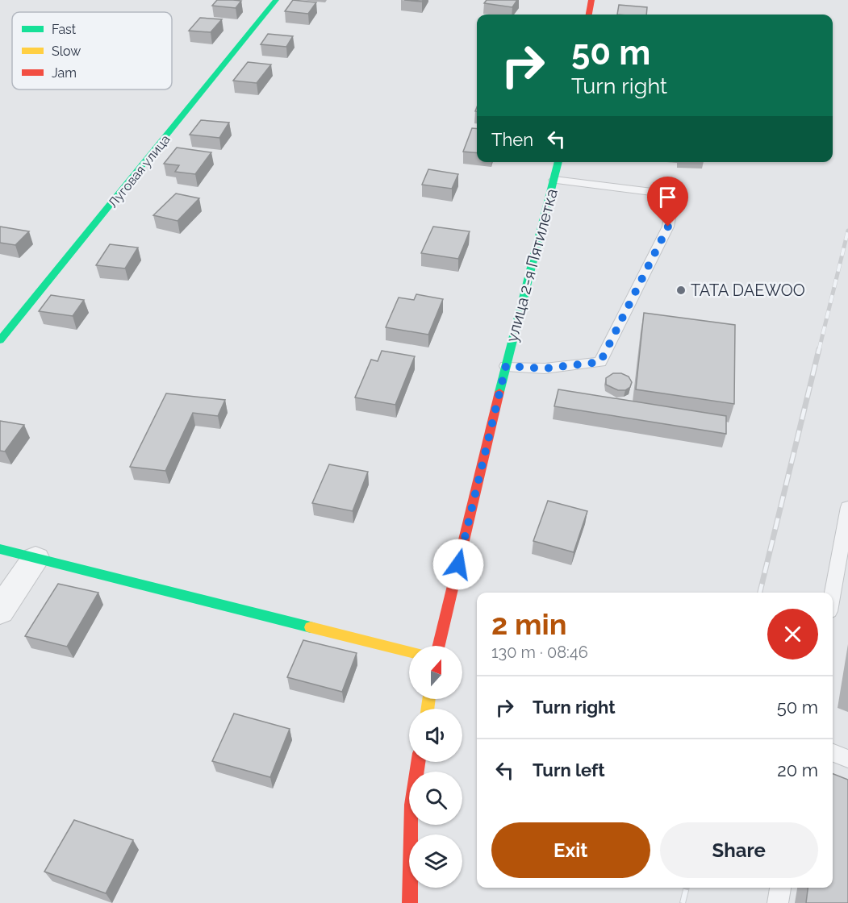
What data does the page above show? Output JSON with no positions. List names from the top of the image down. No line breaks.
{"streets":{"street":["Луговая улица","улица 2-я Пятилетка"]},"places":["TATA DAEWOO"],"legend":["Fast","Slow","Jam"],"north":"top","page":{"turn":["50 m","Turn right"],"then":"Then","heading":["2 min","130 m · 08:46"],"list":[{"name":"Turn right","value":"50 m"},{"name":"Turn left","value":"20 m"}],"buttons":["Exit","Share"]}}
